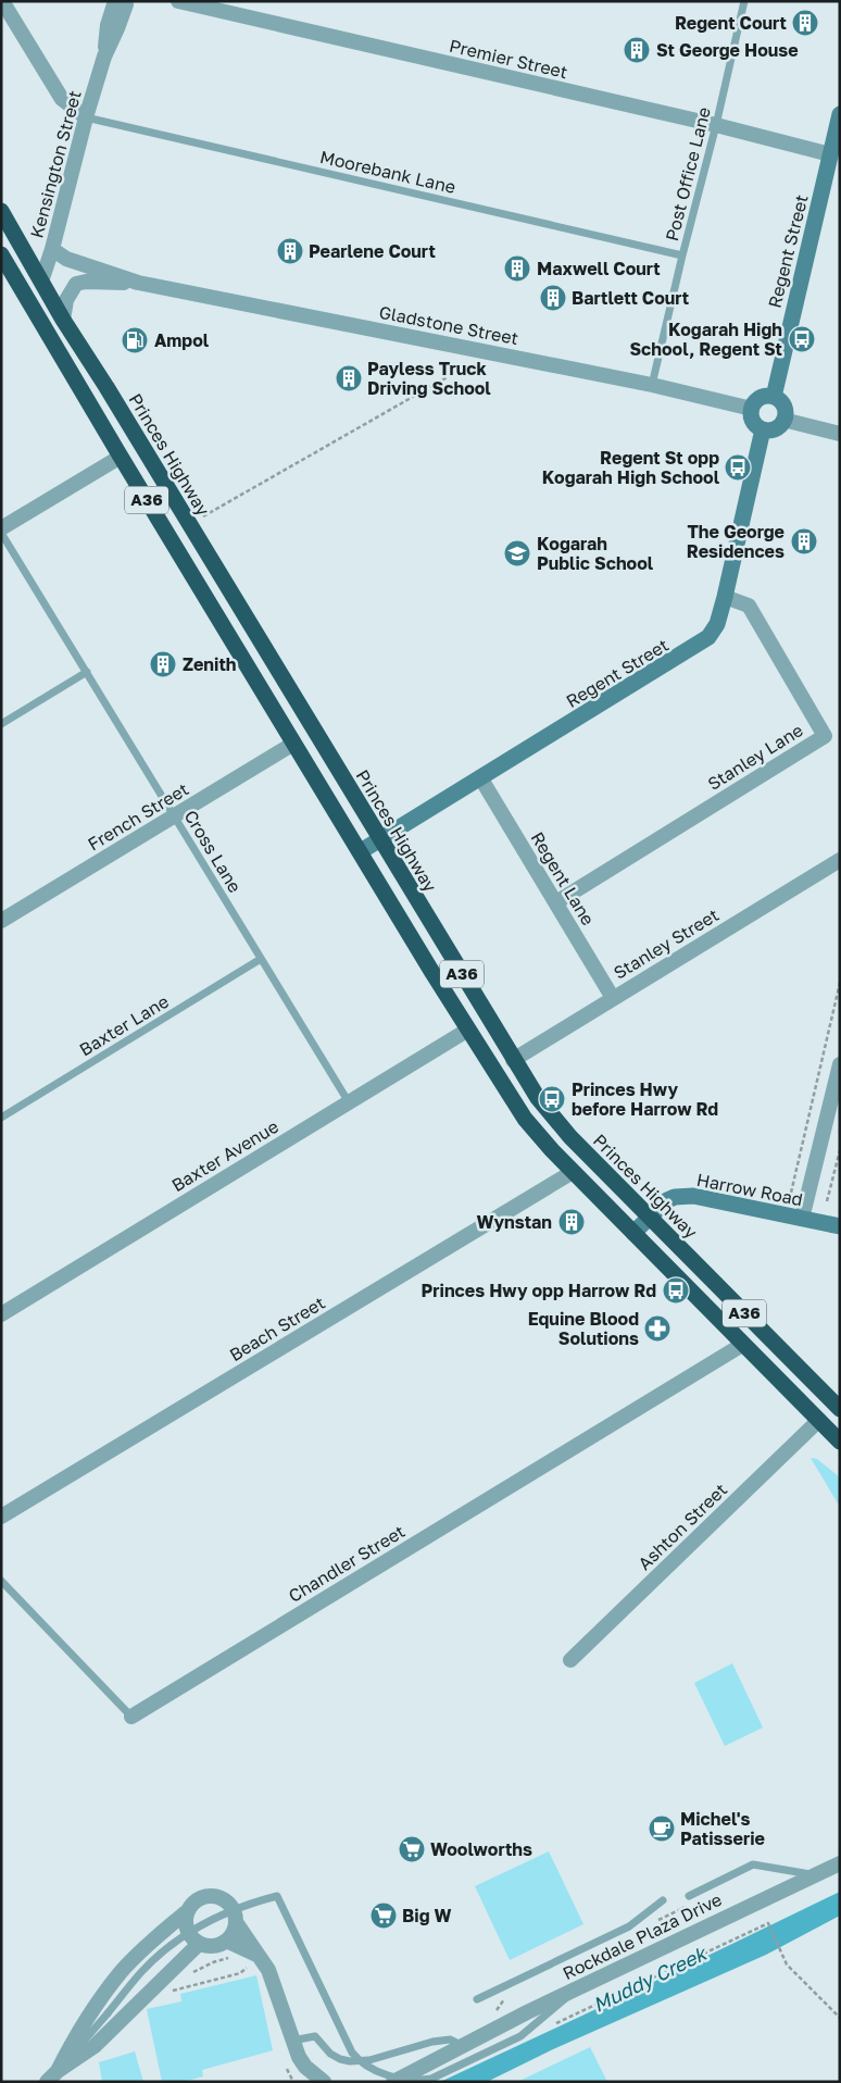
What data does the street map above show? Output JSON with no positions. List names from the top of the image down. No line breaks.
{"streets":{"highway":["Princes Highway","A36"],"main road":["Regent Street","Harrow Road"],"street":["Premier Street","Kensington Street","Gladstone Street","Stanley Lane","French Street","Regent Lane","Stanley Street","Baxter Avenue","Beach Street","Ashton Street","Chandler Street","Rockdale Plaza Drive"],"lane":["Moorebank Lane","Post Office Lane","Cross Lane","Baxter Lane"]},"crossings":[["Premier Street","Post Office Lane"],["Premier Street","Regent Street"],["Kensington Street","Moorebank Lane"],["Kensington Street","Gladstone Street"],["Kensington Street","Princes Highway"],["Moorebank Lane","Post Office Lane"],["Post Office Lane","Gladstone Street"],["Regent Street","Gladstone Street"],["Regent Street","Princes Highway"],["Regent Street","A36"],["Regent Street","Stanley Lane"],["Regent Street","Regent Lane"],["Gladstone Street","Princes Highway"],["Princes Highway","Stanley Street"],["Princes Highway","Harrow Road"],["A36","French Street"],["A36","Baxter Avenue"],["A36","Harrow Road"],["A36","Beach Street"],["A36","Ashton Street"],["A36","Chandler Street"],["Stanley Lane","Regent Lane"],["French Street","Cross Lane"],["Cross Lane","Baxter Lane"],["Cross Lane","Baxter Avenue"],["Regent Lane","Stanley Street"]],"water":["Muddy Creek"],"places":{"building":["Regent Court","St George House","Pearlene Court","Maxwell Court","Bartlett Court","Payless Truck Driving School","The George Residences","Zenith","Wynstan"],"bus stop":["Kogarah High School, Regent St","Regent St opp Kogarah High School","Princes Hwy before Harrow Rd","Princes Hwy opp Harrow Rd"],"fuel station":["Ampol"],"school or university":["Kogarah Public School"],"pharmacy":["Equine Blood Solutions"],"cafe":["Michel's Patisserie"],"supermarket":["Woolworths","Big W"]}}
